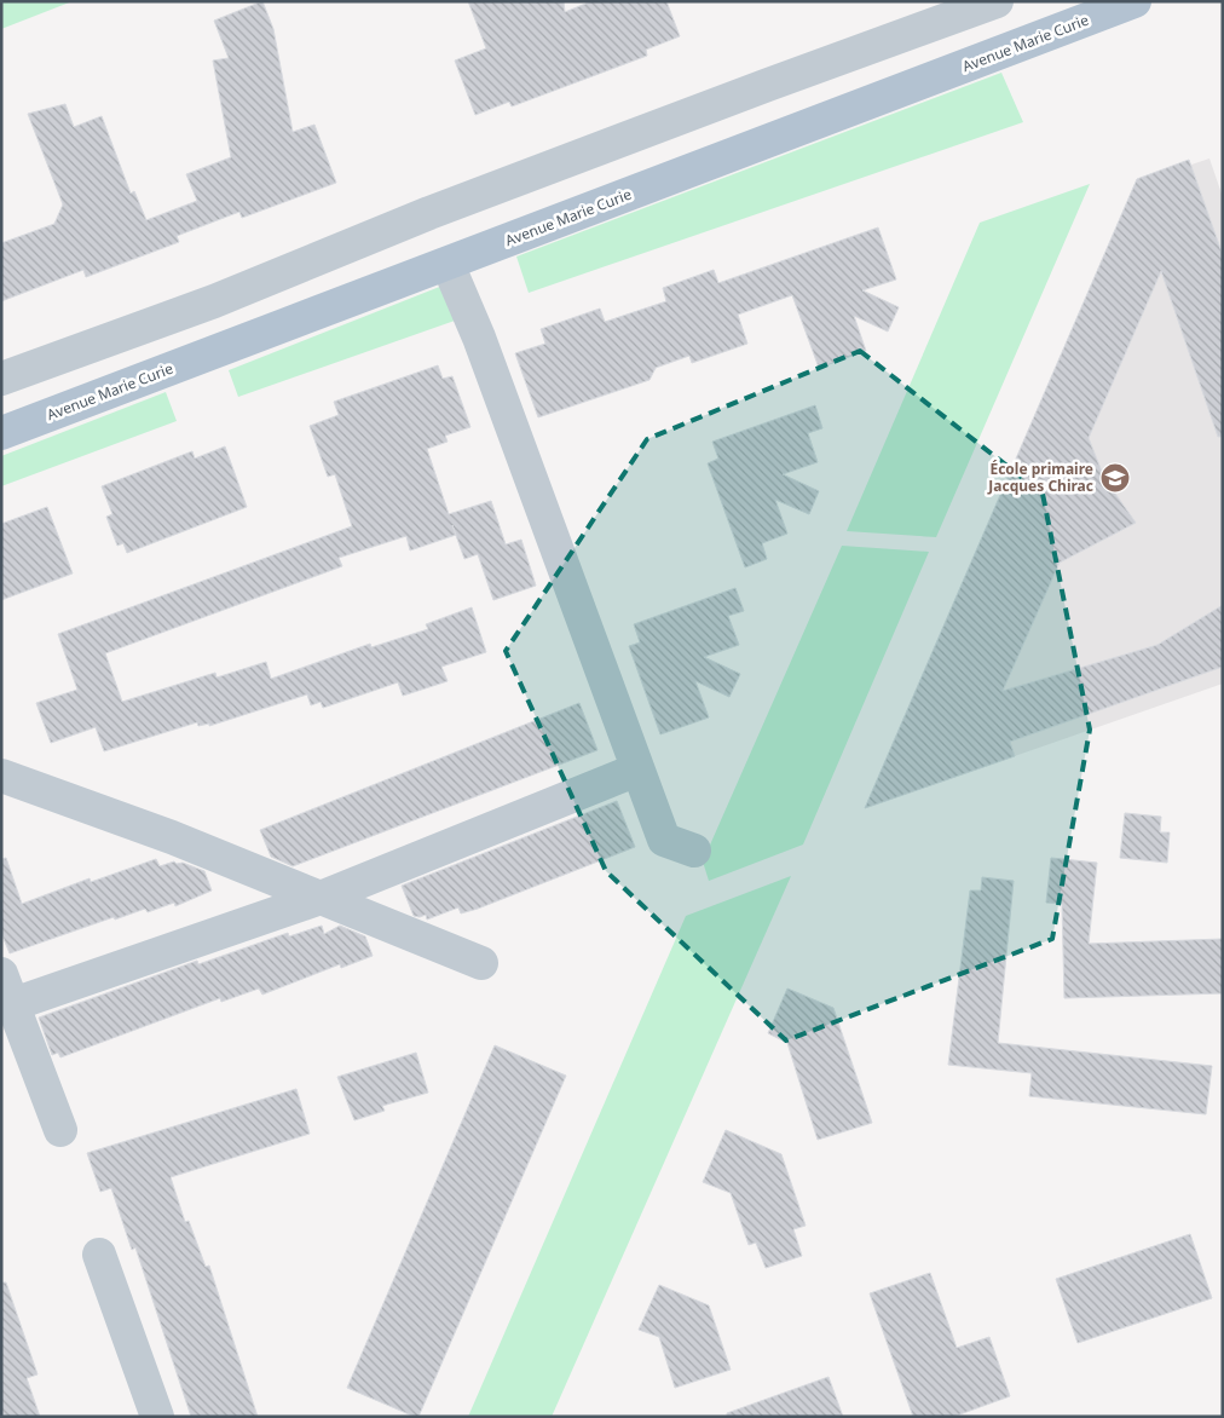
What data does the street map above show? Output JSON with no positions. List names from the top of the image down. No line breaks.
{"streets":{"main road":["Avenue Marie Curie"]},"places":{"school or university":["École primaire Jacques Chirac"]}}
